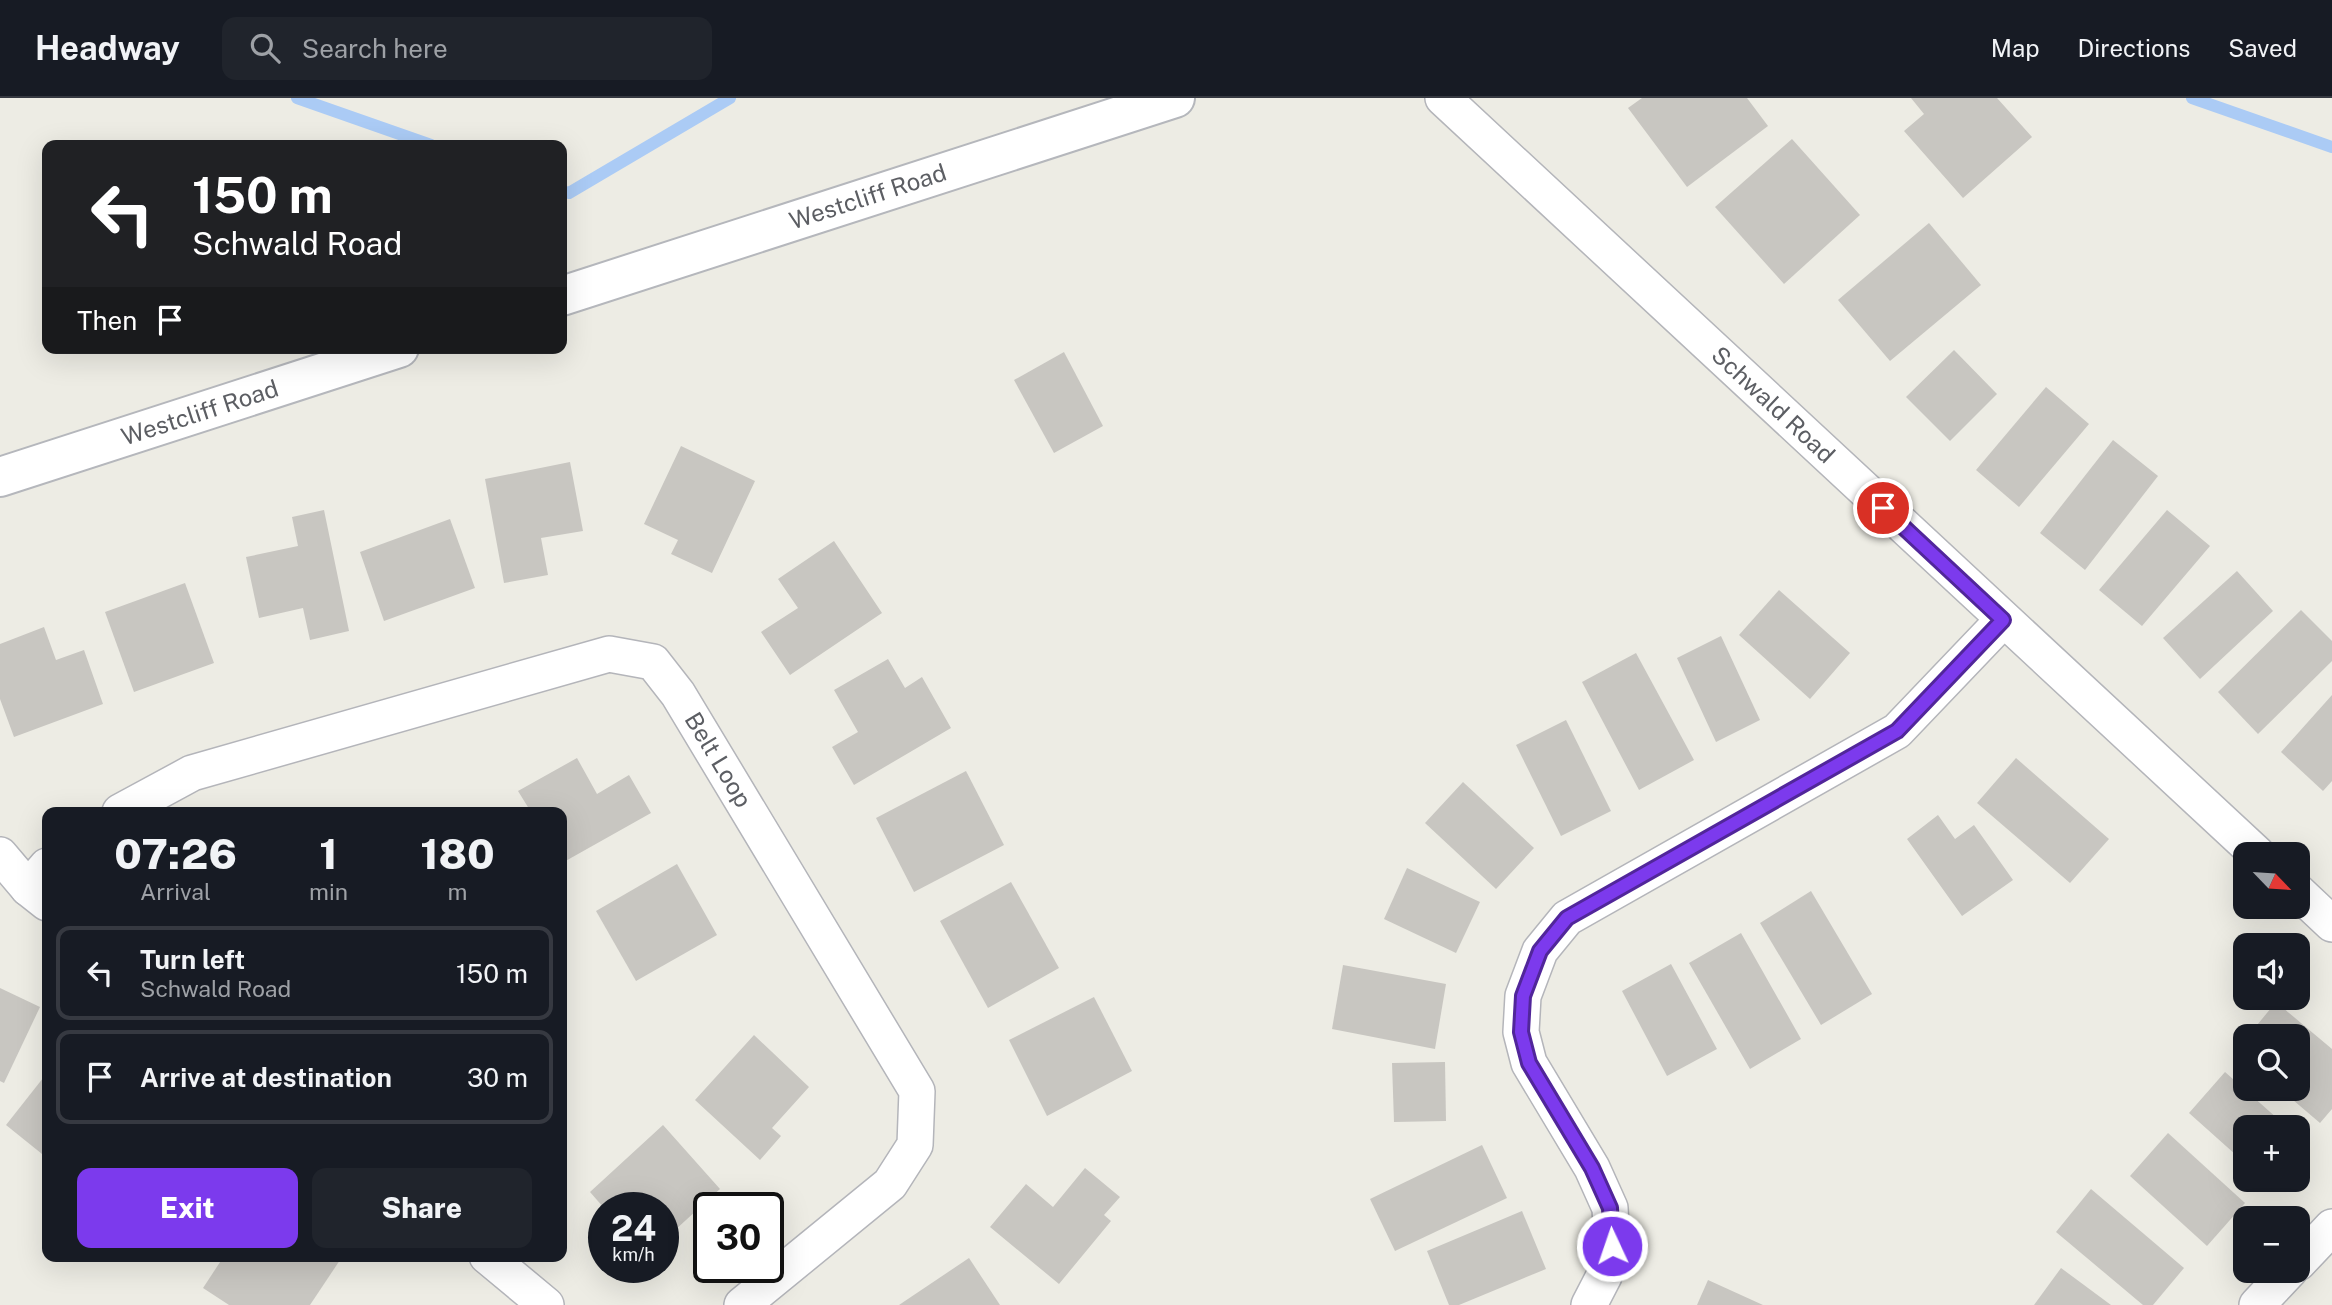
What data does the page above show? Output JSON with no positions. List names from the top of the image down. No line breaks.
{"streets":{"street":["Westcliff Road","Schwald Road","Belt Loop"]},"north":"bottom right","page":{"header":"Headway","search":"Search here","nav":["Map","Directions","Saved"],"turn":["150 m","Schwald Road"],"then":"Then","eta":["07:26","Arrival","1","min","180","m"],"map_buttons":["+","−"],"list":[{"name":"Turn left","note":"Schwald Road","value":"150 m"},{"name":"Arrive at destination","value":"30 m"}],"buttons":["Exit","Share"],"speed":"24 km/h","limit":"30"}}
